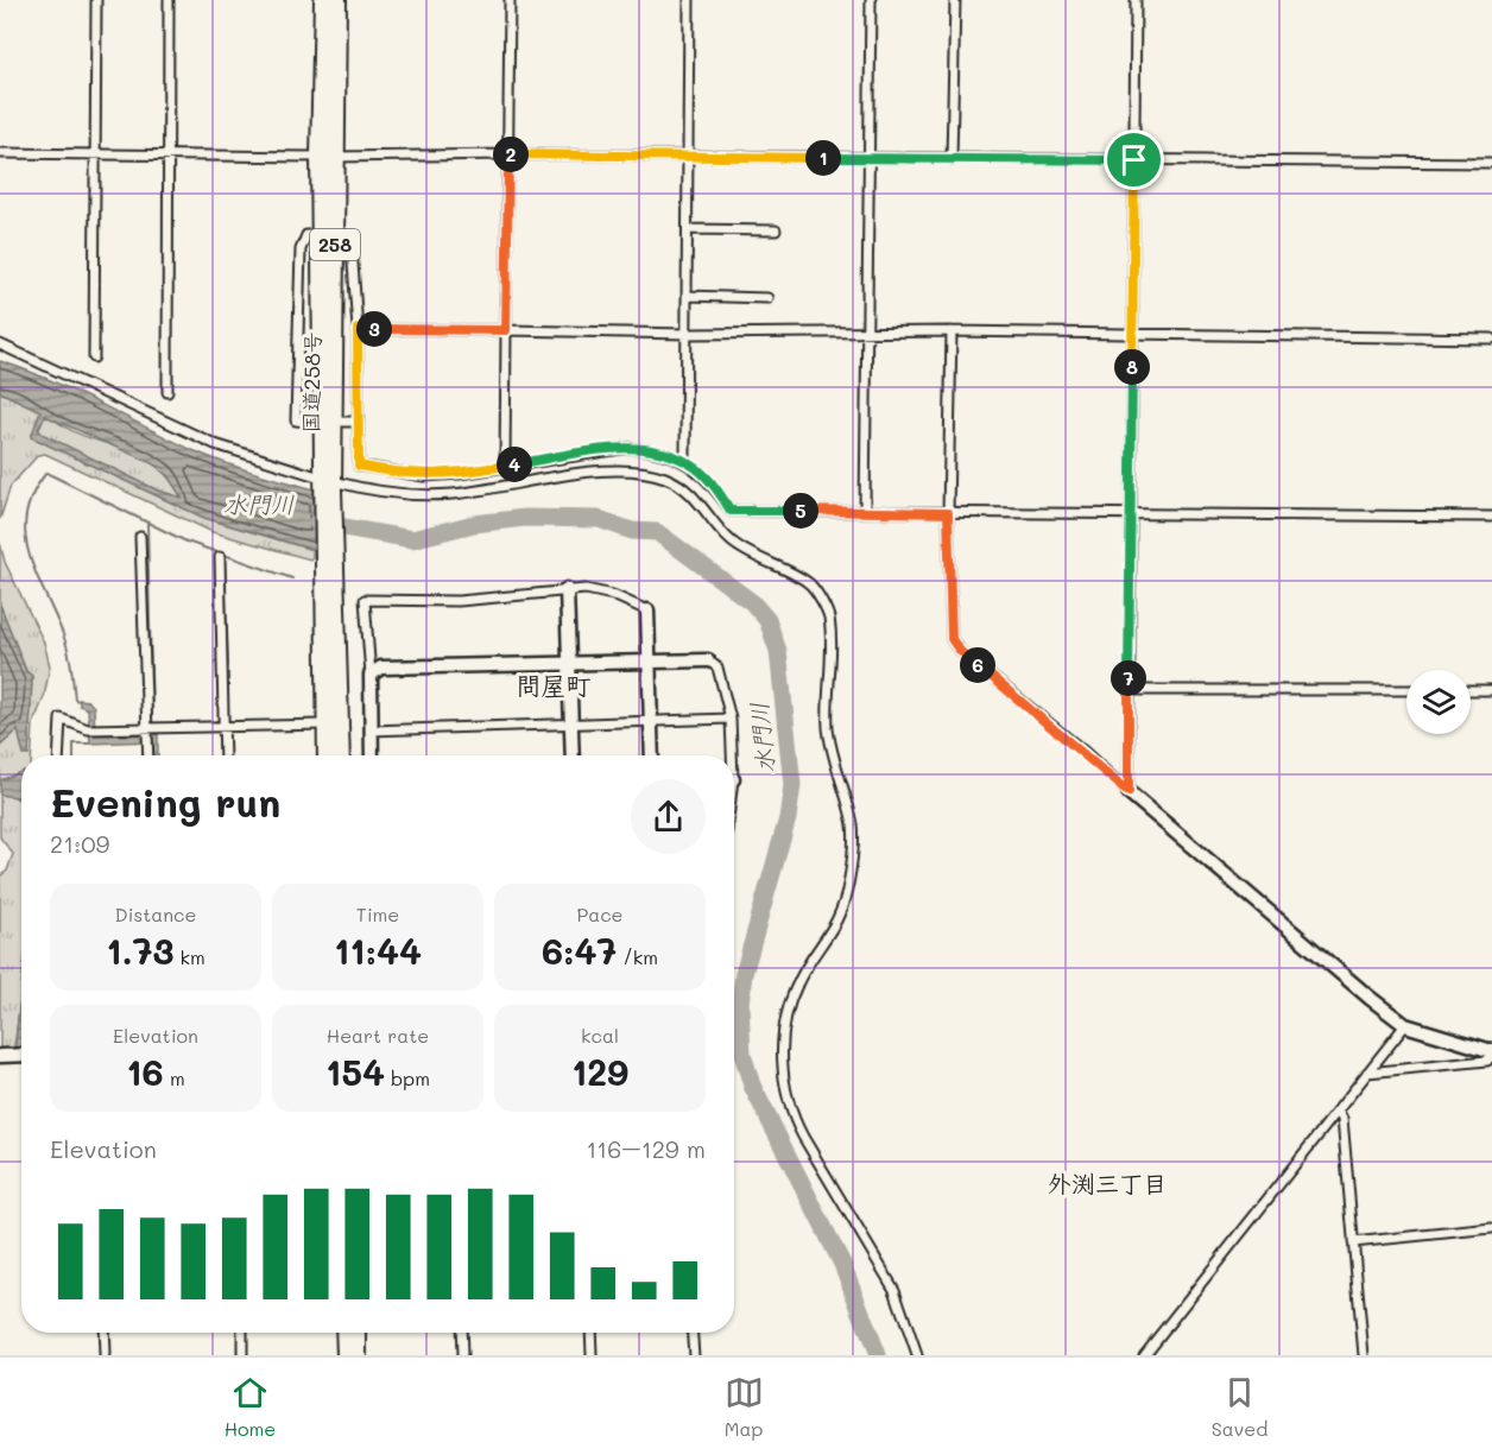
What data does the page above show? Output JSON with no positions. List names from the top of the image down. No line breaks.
{"streets":{"highway":["258","国道258号"]},"districts":["問屋町","外渕三丁目"],"water":["水門川"],"page":{"pins":["2","1","3","8","4","5","6","7"],"heading":["Evening run","21:09"],"stats":[["Distance","1.73 km"],["Time","11:44"],["Pace","6:47 /km"],["Elevation","16 m"],["Heart rate","154 bpm"],["kcal","129"]],"chart":["Elevation","116–129 m"],"tabs":["Home","Map","Saved"]}}
